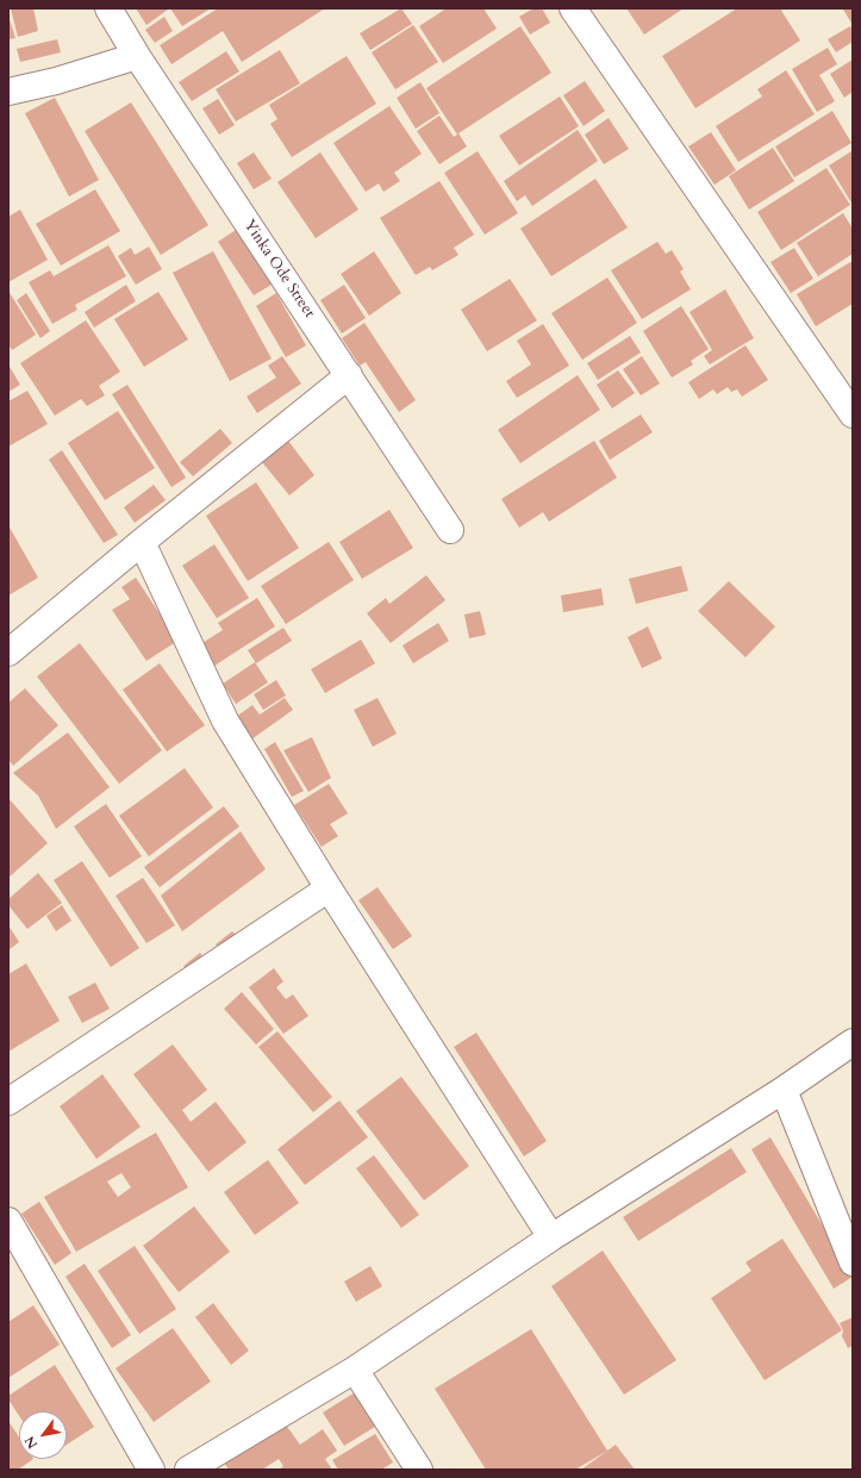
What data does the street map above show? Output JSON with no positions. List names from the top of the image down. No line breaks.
{"streets":{"street":["Yinka Ode Street"]},"north":"bottom left"}
